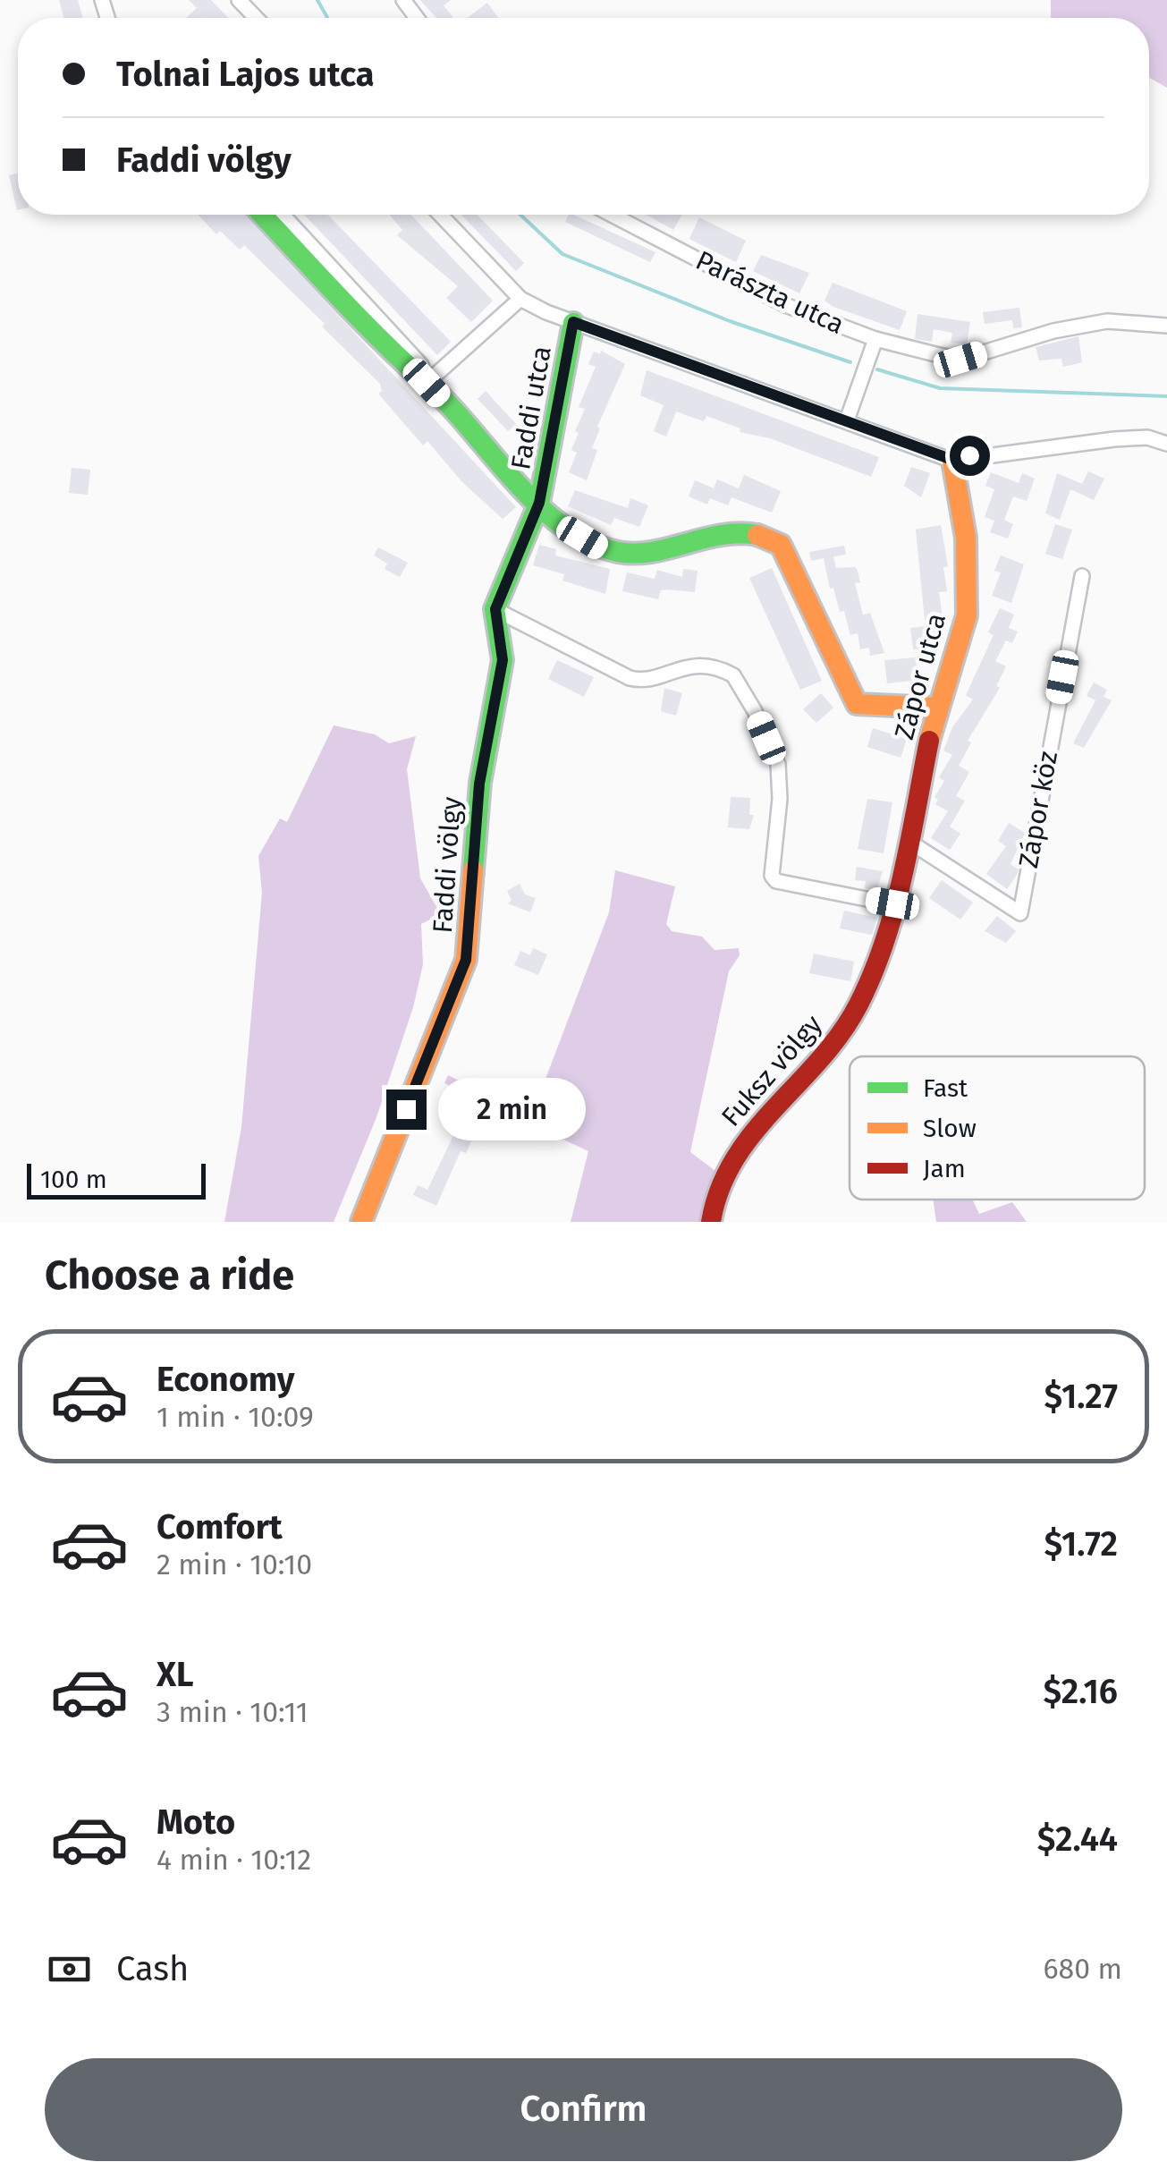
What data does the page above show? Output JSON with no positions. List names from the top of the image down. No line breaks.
{"streets":{"street":["Parászta utca","Faddi utca","Zápor utca","Zápor köz","Faddi völgy","Fuksz völgy"]},"crossings":[["Zápor utca","Zápor köz"],["Zápor utca","Fuksz völgy"]],"legend":["Fast","Slow","Jam"],"scale_bar":"100 m","page":{"banner":["Tolnai Lajos utca","Faddi völgy"],"bubble":"2 min","scale":"100 m","heading":"Choose a ride","list":[{"name":"Economy","note":"1 min · 10:09","value":"$1.27"},{"name":"Comfort","note":"2 min · 10:10","value":"$1.72"},{"name":"XL","note":"3 min · 10:11","value":"$2.16"},{"name":"Moto","note":"4 min · 10:12","value":"$2.44"}],"pay":["Cash","680 m"],"buttons":"Confirm"}}
